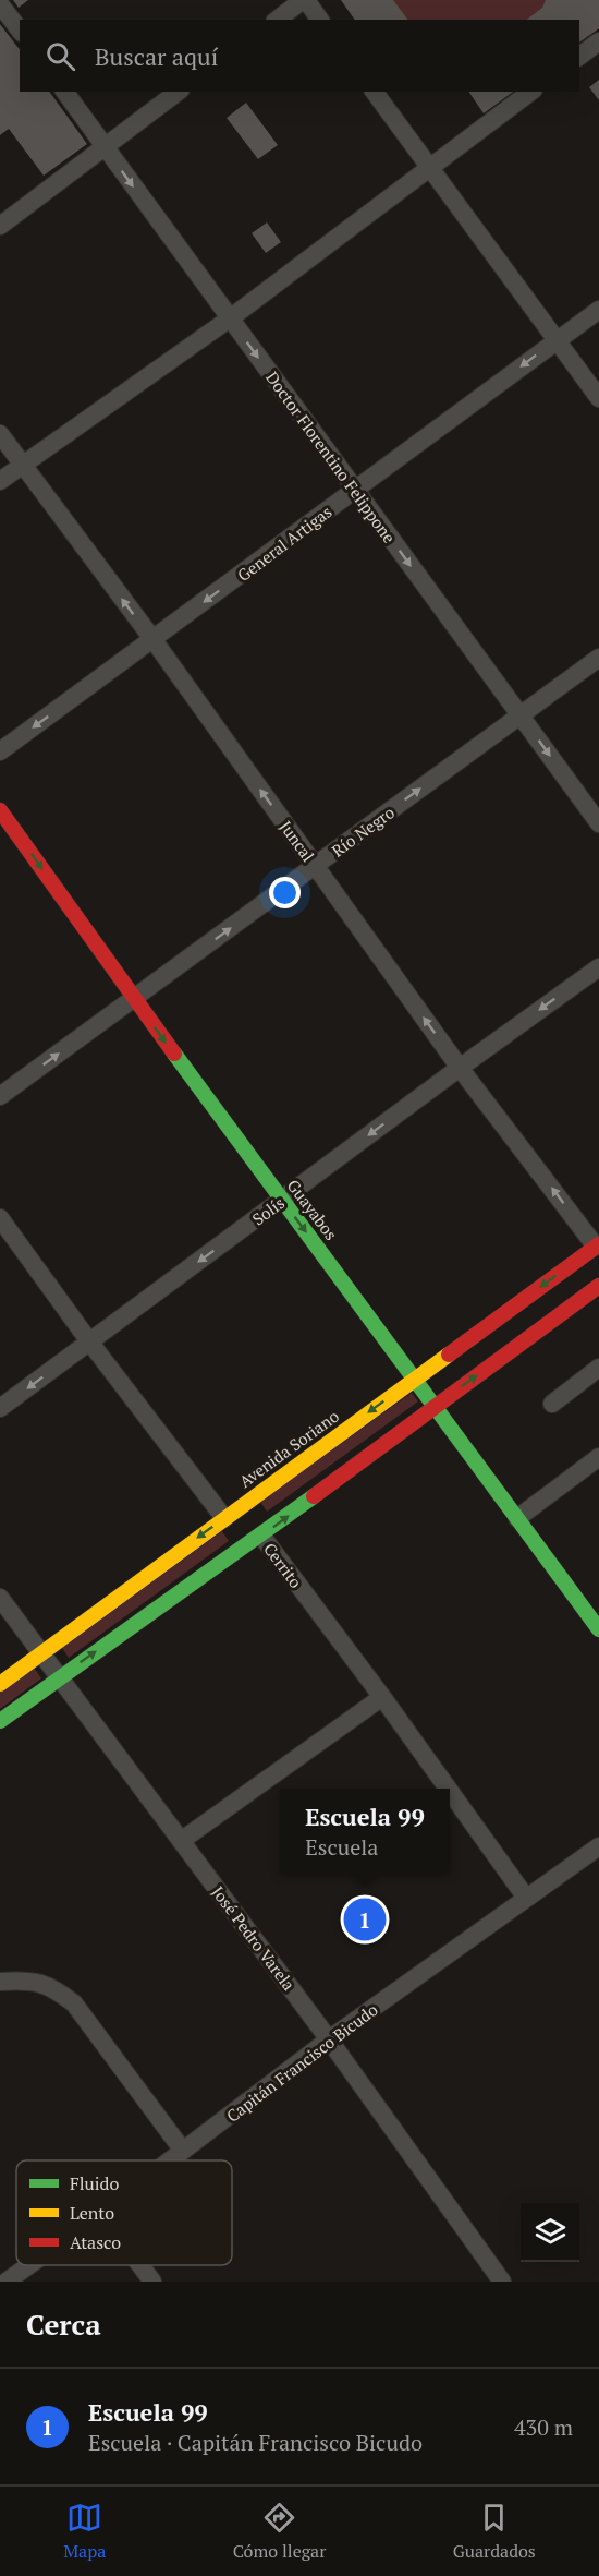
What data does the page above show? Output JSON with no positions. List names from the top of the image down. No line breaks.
{"streets":{"street":["Doctor Florentino Felippone","General Artigas","Río Negro","Juncal","Guayabos","Solís","Avenida Soriano","Cerrito","José Pedro Varela","Capitán Francisco Bicudo"]},"crossings":[["Doctor Florentino Felippone","General Artigas"],["Doctor Florentino Felippone","Río Negro"],["General Artigas","Juncal"],["Río Negro","Juncal"],["Río Negro","Guayabos"],["Juncal","Solís"],["Juncal","Avenida Soriano"],["Guayabos","Solís"],["Guayabos","Avenida Soriano"],["Solís","Cerrito"],["Avenida Soriano","Cerrito"],["Avenida Soriano","José Pedro Varela"],["Cerrito","Capitán Francisco Bicudo"],["José Pedro Varela","Capitán Francisco Bicudo"]],"one_way":["Doctor Florentino Felippone","General Artigas","Río Negro","Juncal","Guayabos","Solís"],"legend":["Fluido","Lento","Atasco"],"page":{"search":"Buscar aquí","popup":["Escuela 99","Escuela"],"pins":"1","heading":"Cerca","list":[{"mark":"1","name":"Escuela 99","note":"Escuela · Capitán Francisco Bicudo","value":"430 m"}],"nav":["Mapa","Cómo llegar","Guardados"]}}
